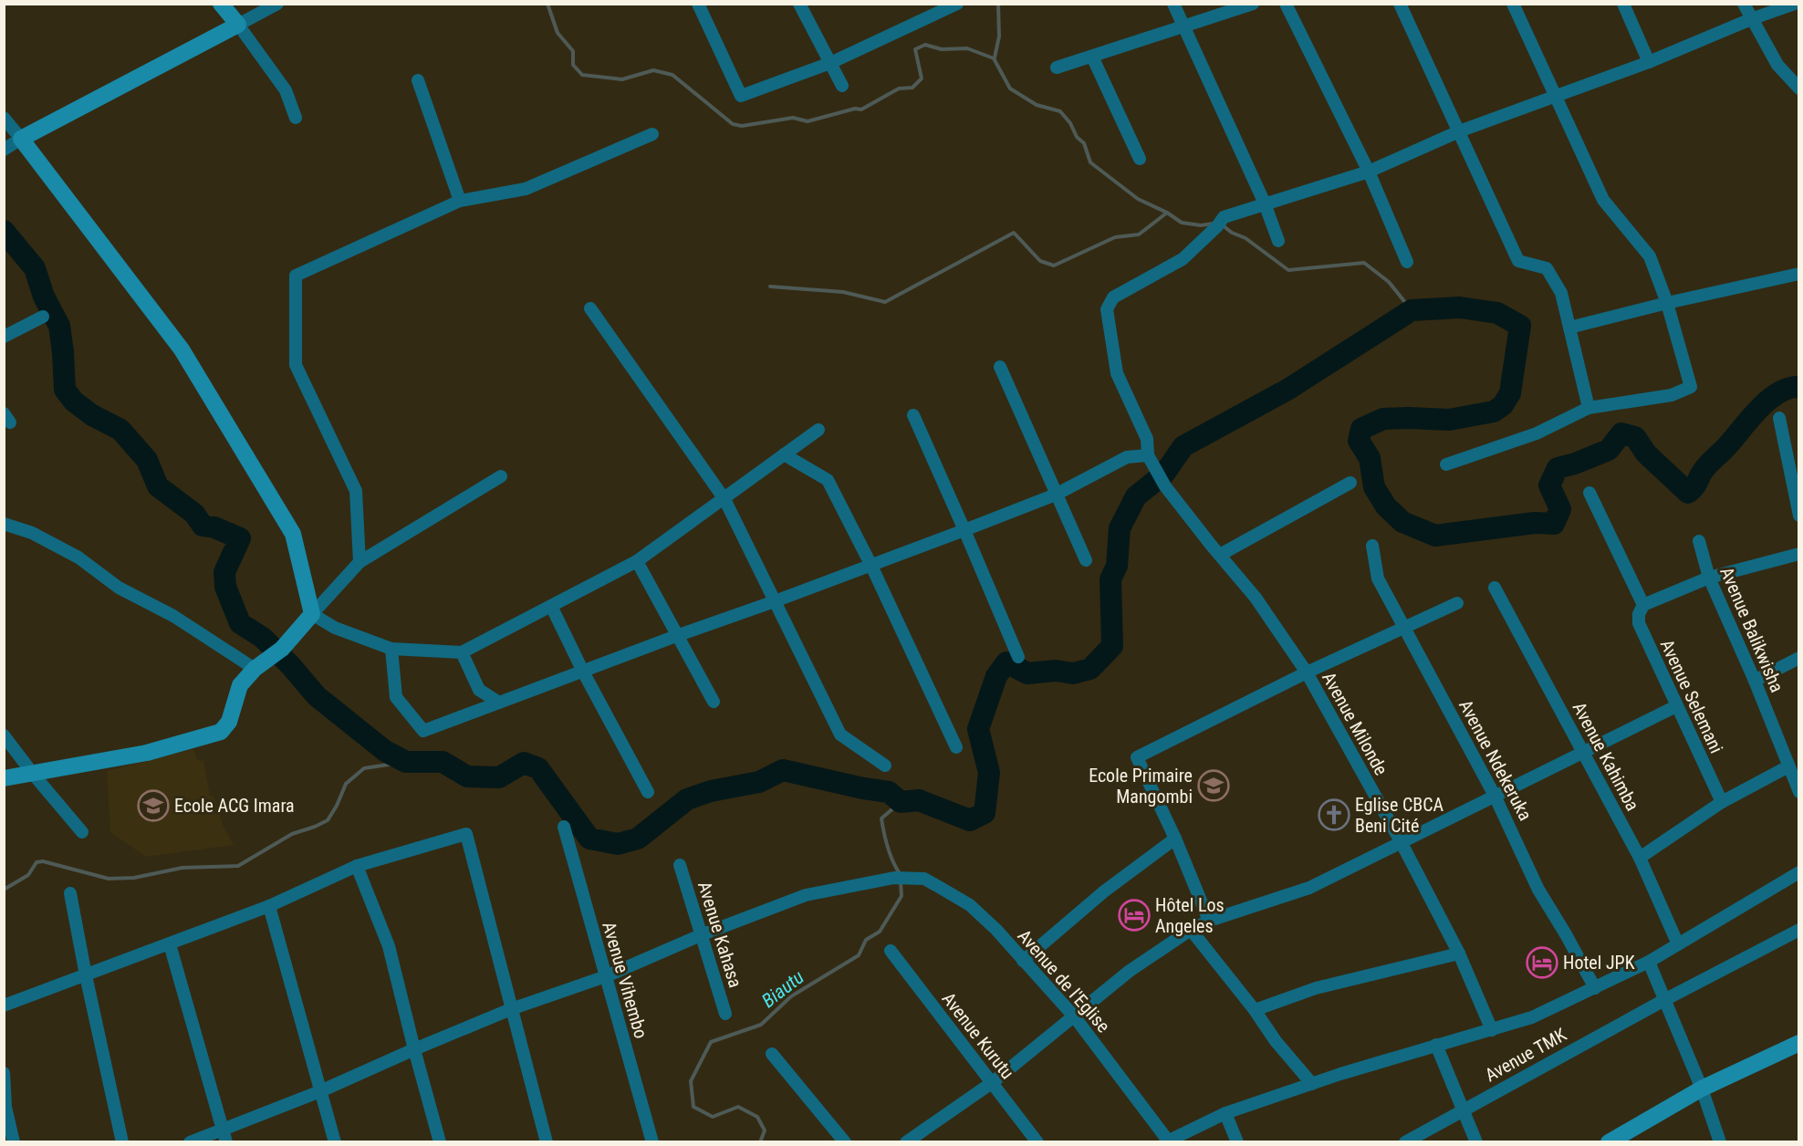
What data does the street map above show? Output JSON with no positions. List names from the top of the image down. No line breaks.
{"streets":{"street":["Avenue Balikwisha","Avenue Selemani","Avenue Milonde","Avenue Kahimba","Avenue Ndekeruka","Avenue Kahasa","Avenue Vihembo","Avenue de l'Eglise","Avenue Kurutu","Avenue TMK"]},"crossings":[["Avenue Kahasa","Avenue de l'Eglise"],["Avenue Vihembo","Avenue de l'Eglise"]],"water":["Biautu"],"places":{"school or university":["Ecole Primaire Mangombi","Ecole ACG Imara"],"church":["Eglise CBCA Beni Cité"],"hotel":["Hôtel Los Angeles","Hotel JPK"]}}
